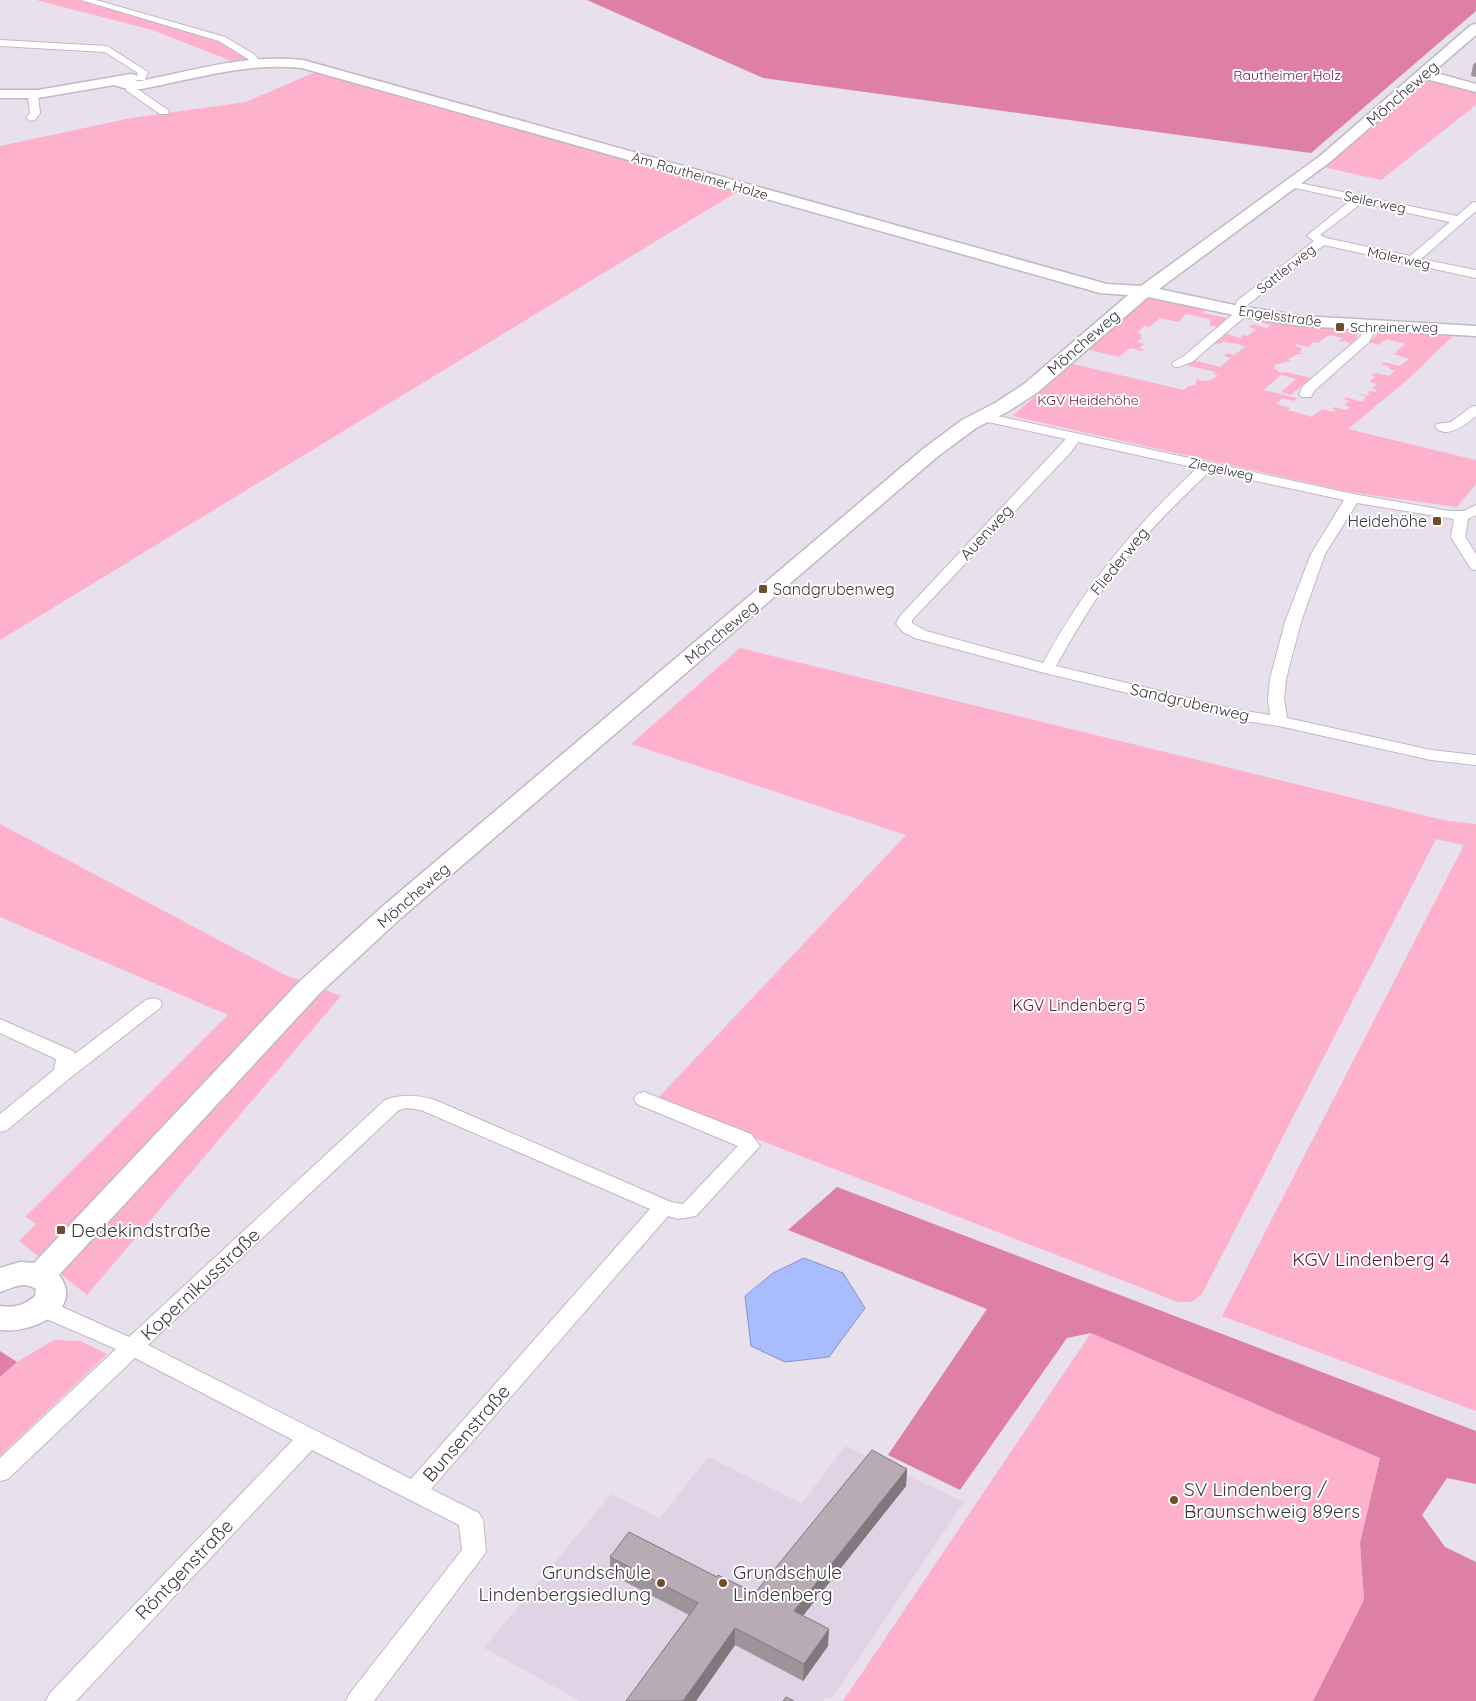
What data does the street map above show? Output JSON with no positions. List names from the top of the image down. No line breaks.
{"streets":{"main road":["Möncheweg","Am Rautheimer Holze","Engelsstraße"],"street":["Seilerweg","Malerweg","Sattlerweg","Ziegelweg","Auenweg","Fliederweg","Sandgrubenweg","Kopernikusstraße","Bunsenstraße","Röntgenstraße"]},"crossings":[["Möncheweg","Am Rautheimer Holze"],["Möncheweg","Seilerweg"],["Möncheweg","Engelsstraße"],["Möncheweg","Ziegelweg"],["Am Rautheimer Holze","Engelsstraße"],["Seilerweg","Sattlerweg"],["Malerweg","Sattlerweg"],["Sattlerweg","Engelsstraße"],["Ziegelweg","Auenweg"],["Ziegelweg","Fliederweg"],["Auenweg","Sandgrubenweg"],["Fliederweg","Sandgrubenweg"],["Kopernikusstraße","Bunsenstraße"]],"parks":["Rautheimer Holz","KGV Heidehöhe","KGV Lindenberg 5","KGV Lindenberg 4"],"places":{"transit":["Schreinerweg","Heidehöhe","Sandgrubenweg","Dedekindstraße"],"other":["SV Lindenberg / Braunschweig 89ers","Grundschule Lindenbergsiedlung","Grundschule Lindenberg"]}}
